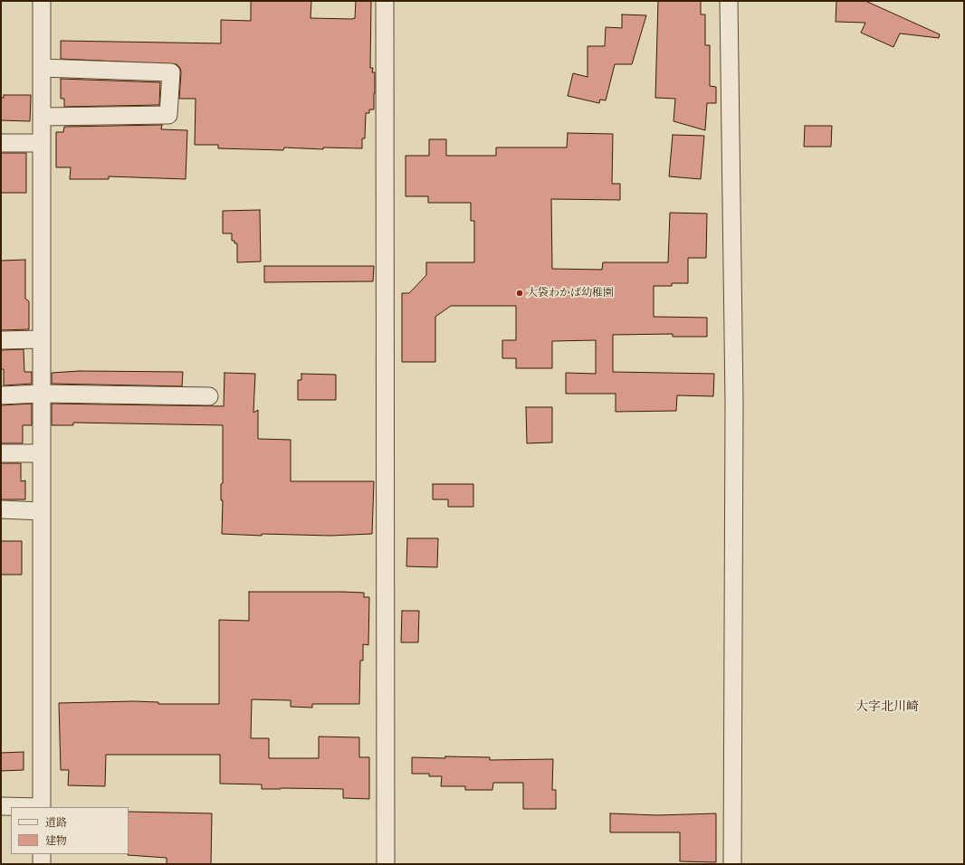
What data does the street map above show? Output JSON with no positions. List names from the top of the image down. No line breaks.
{"districts":["大字北川崎"],"places":["大袋わかば幼稚園"],"legend":["道路","建物"]}
